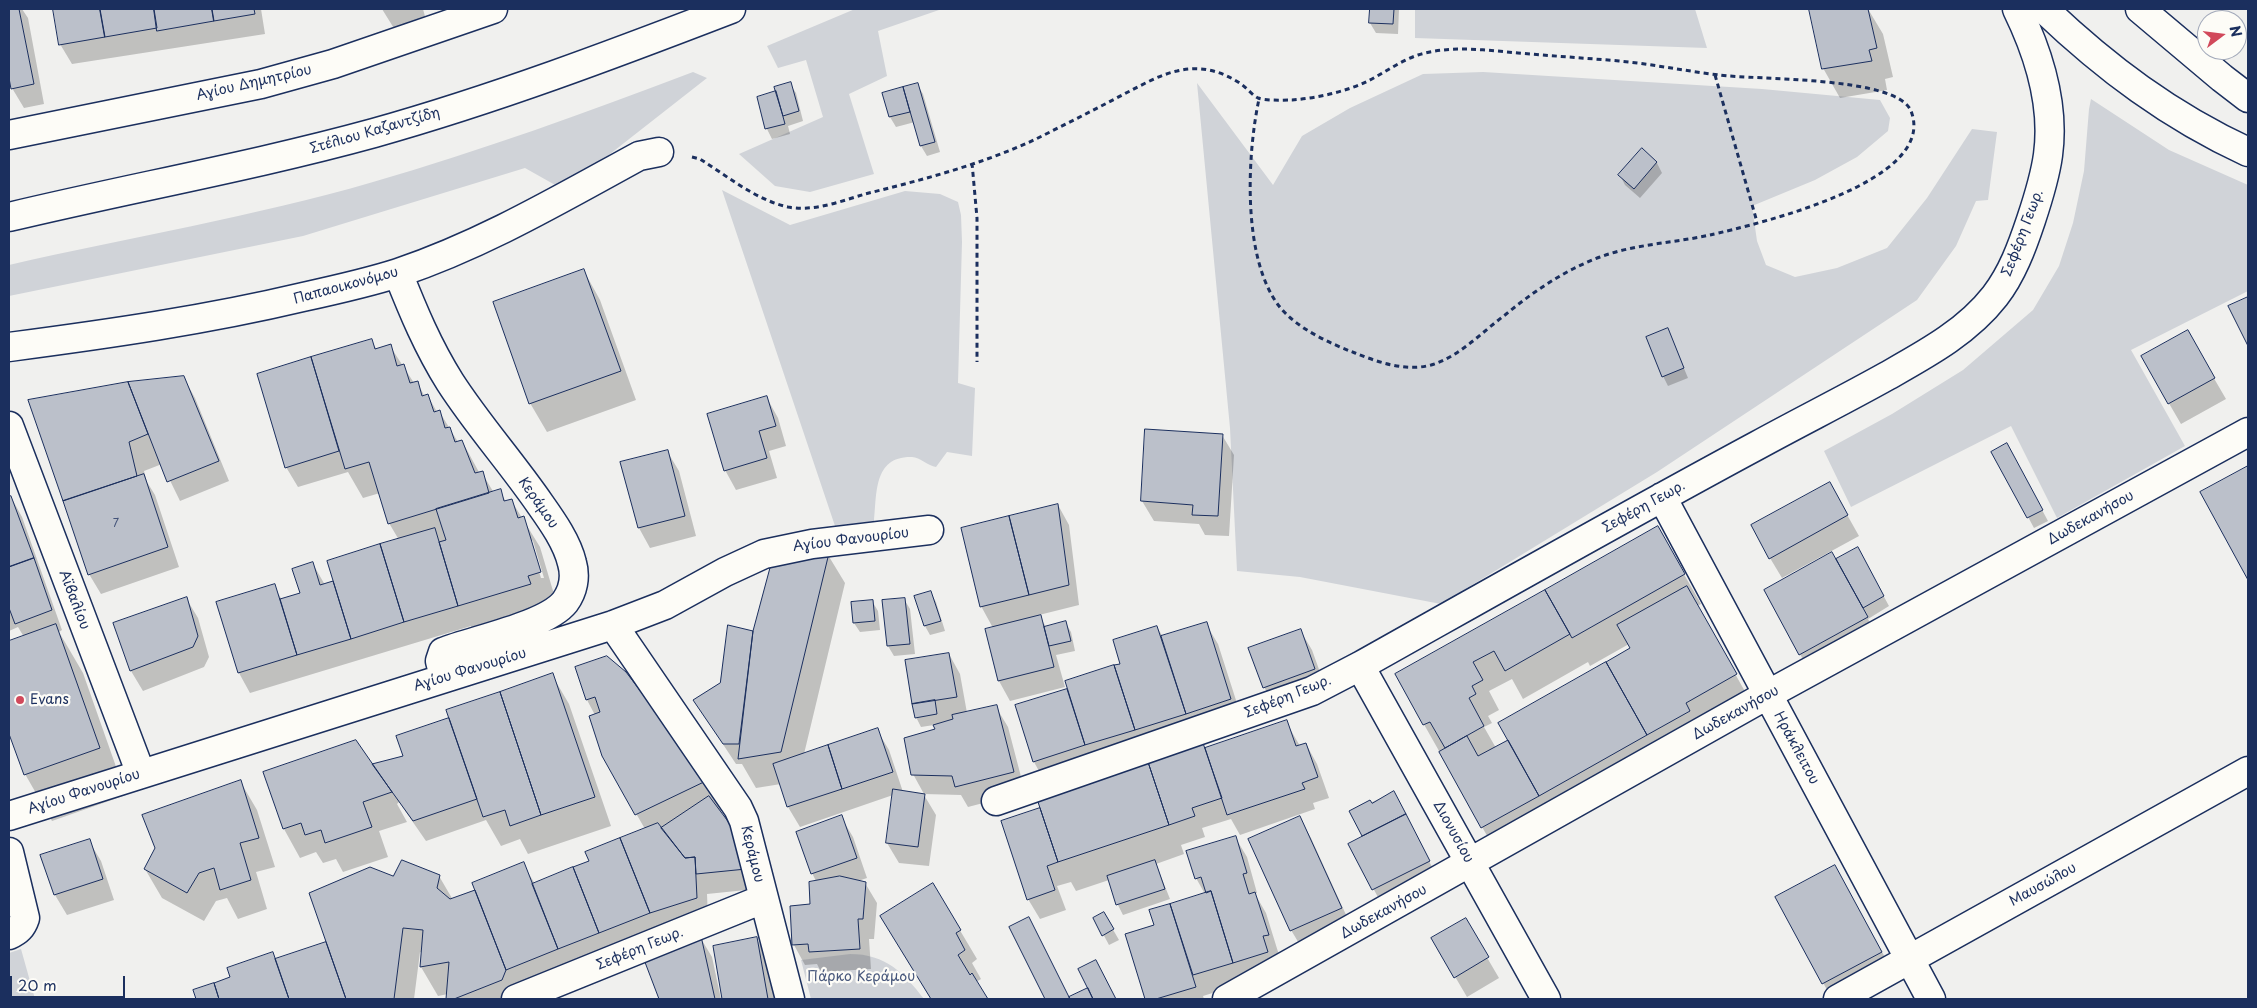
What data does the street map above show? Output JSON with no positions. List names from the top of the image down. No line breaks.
{"streets":{"street":["Αγίου Δημητρίου","Στέλιου Καζαντζίδη","Σεφέρη Γεωρ.","Παπαοικονόμου","Κεράμου","Δωδεκανήσου","Αγίου Φανουρίου","Αϊβαλίου","Ηράκλειτου","Διονυσίου","Μαυσώλου"]},"crossings":[["Σεφέρη Γεωρ.","Κεράμου"],["Σεφέρη Γεωρ.","Ηράκλειτου"],["Σεφέρη Γεωρ.","Διονυσίου"],["Παπαοικονόμου","Κεράμου"],["Κεράμου","Αγίου Φανουρίου"],["Δωδεκανήσου","Ηράκλειτου"],["Δωδεκανήσου","Διονυσίου"],["Αγίου Φανουρίου","Αϊβαλίου"],["Ηράκλειτου","Μαυσώλου"]],"parks":["Πάρκο Κεράμου"],"places":["Evans"],"house_numbers":["7"],"scale_bar":"20 m","north":"right"}
